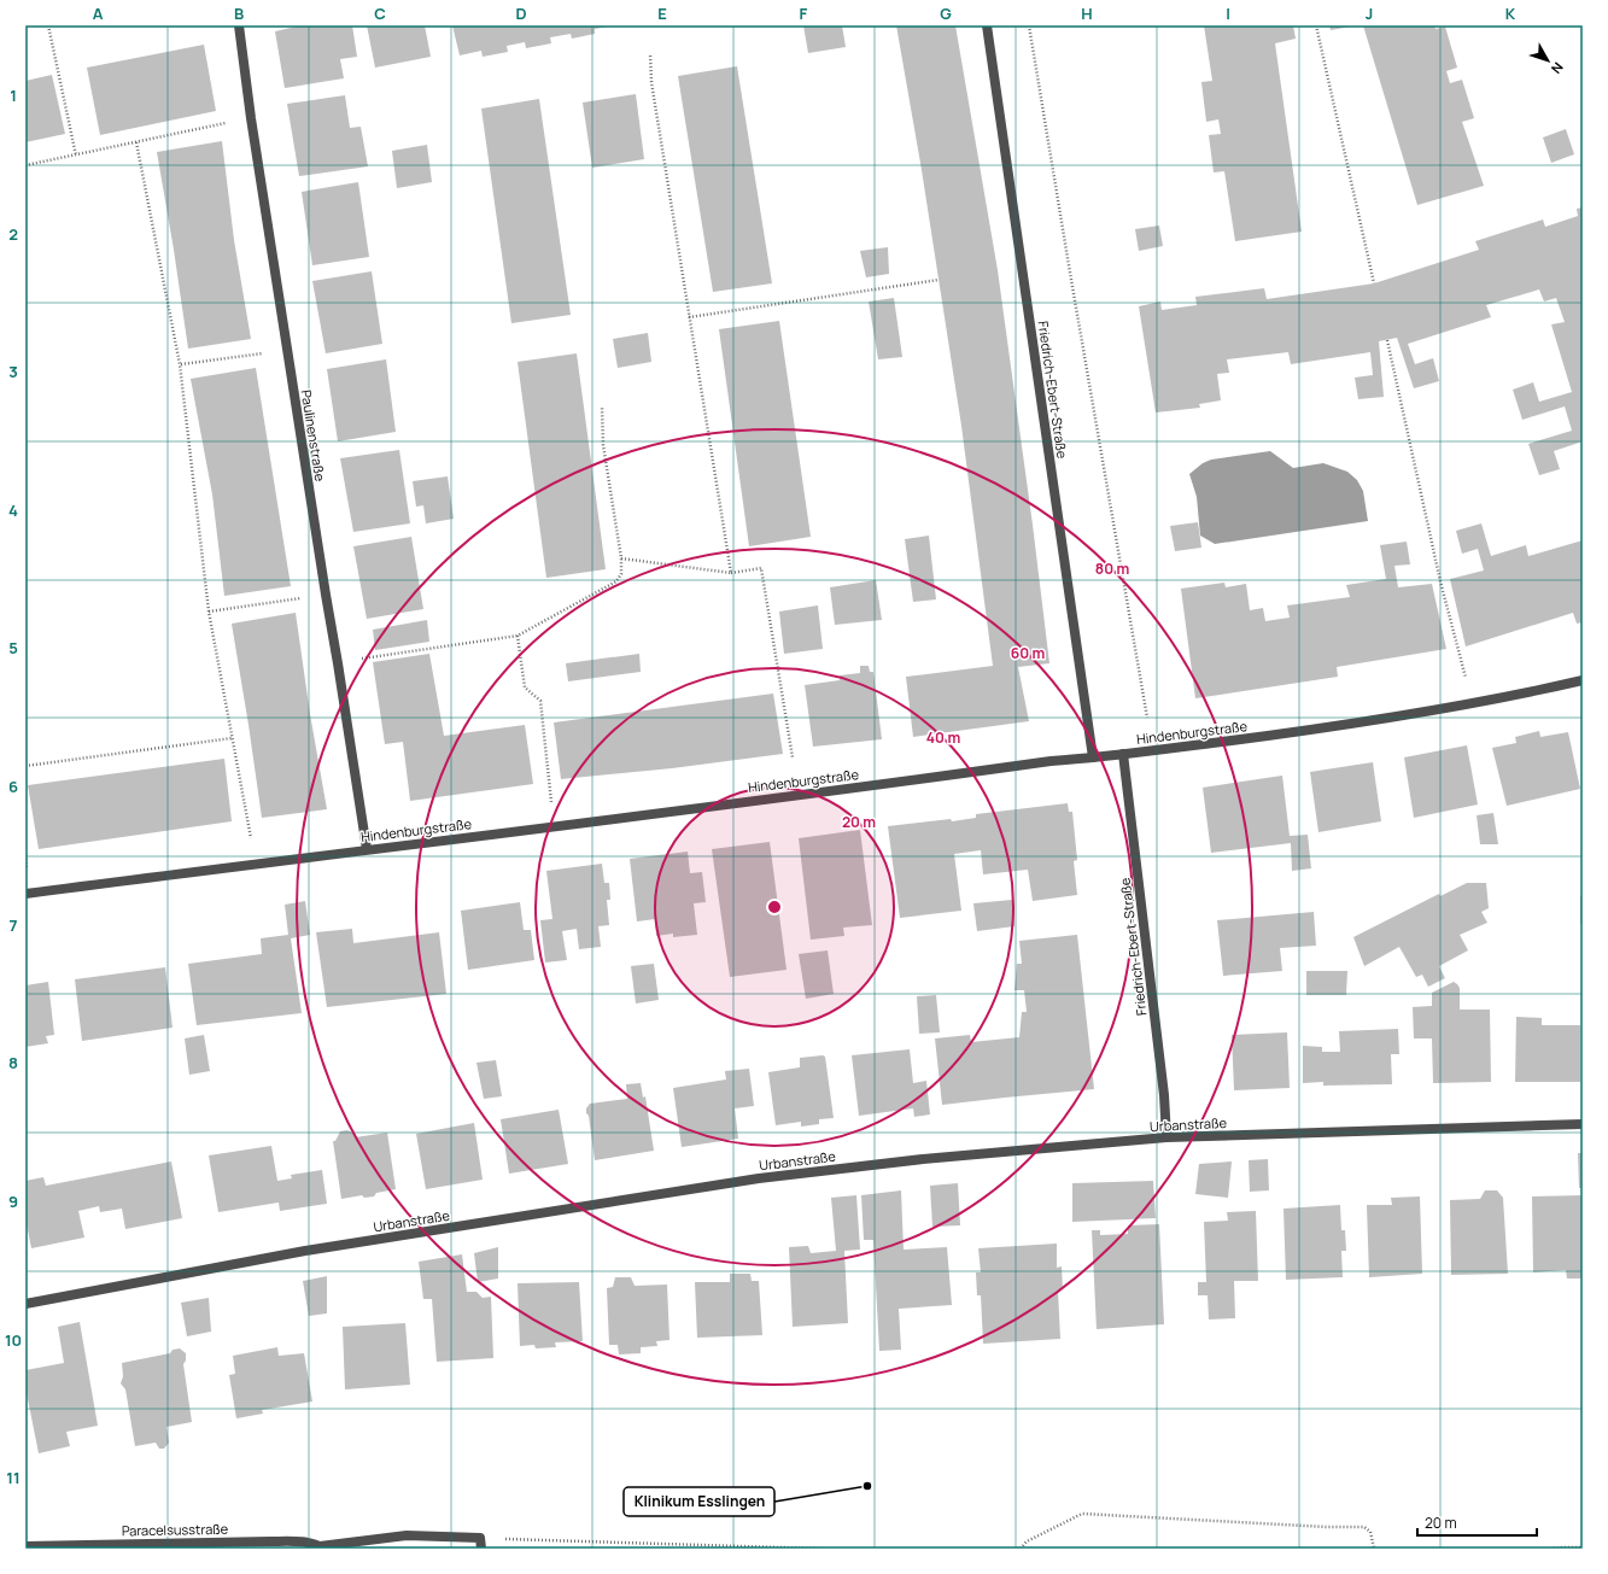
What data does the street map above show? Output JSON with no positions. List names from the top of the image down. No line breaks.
{"streets":{"street":["Friedrich-Ebert-Straße","Paulinenstraße","Hindenburgstraße","Urbanstraße","Paracelsusstraße"]},"crossings":[["Friedrich-Ebert-Straße","Hindenburgstraße"],["Friedrich-Ebert-Straße","Urbanstraße"],["Paulinenstraße","Hindenburgstraße"]],"places":["Klinikum Esslingen"],"scale_bar":"20 m","north":"bottom right","grid":{"columns":["A","B","C","D","E","F","G","H","I","J","K"],"rows":["1","2","3","4","5","6","7","8","9","10","11"]},"rings":["80 m","60 m","40 m","20 m"]}
